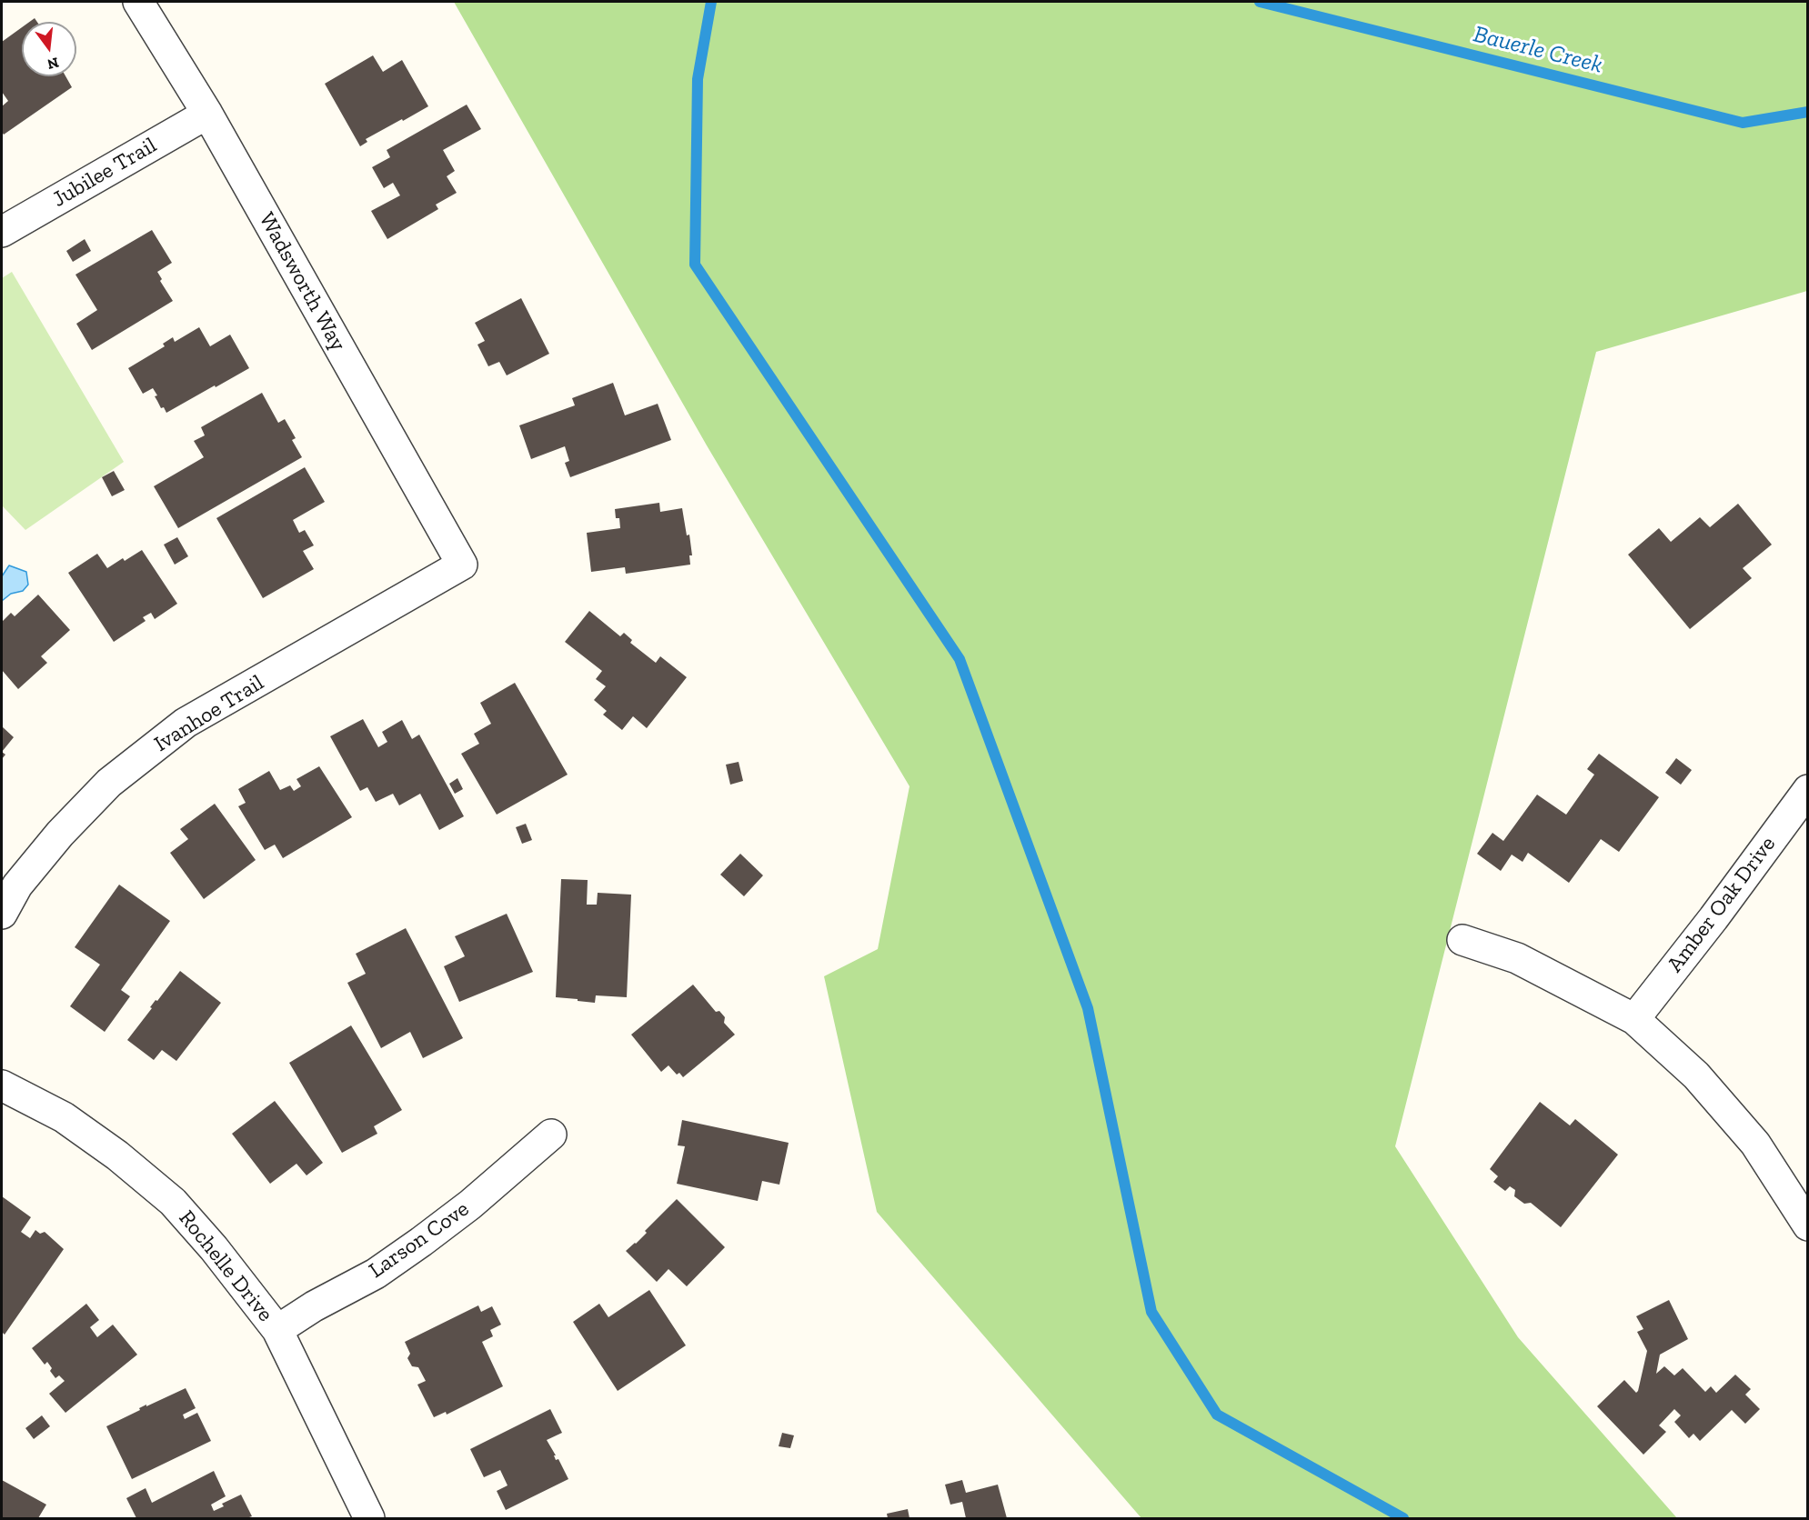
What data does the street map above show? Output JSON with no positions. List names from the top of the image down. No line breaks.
{"streets":{"street":["Jubilee Trail","Wadsworth Way","Ivanhoe Trail","Amber Oak Drive","Larson Cove","Rochelle Drive"]},"crossings":[["Jubilee Trail","Wadsworth Way"],["Wadsworth Way","Ivanhoe Trail"],["Larson Cove","Rochelle Drive"]],"water":["Bauerle Creek"],"north":"bottom"}
